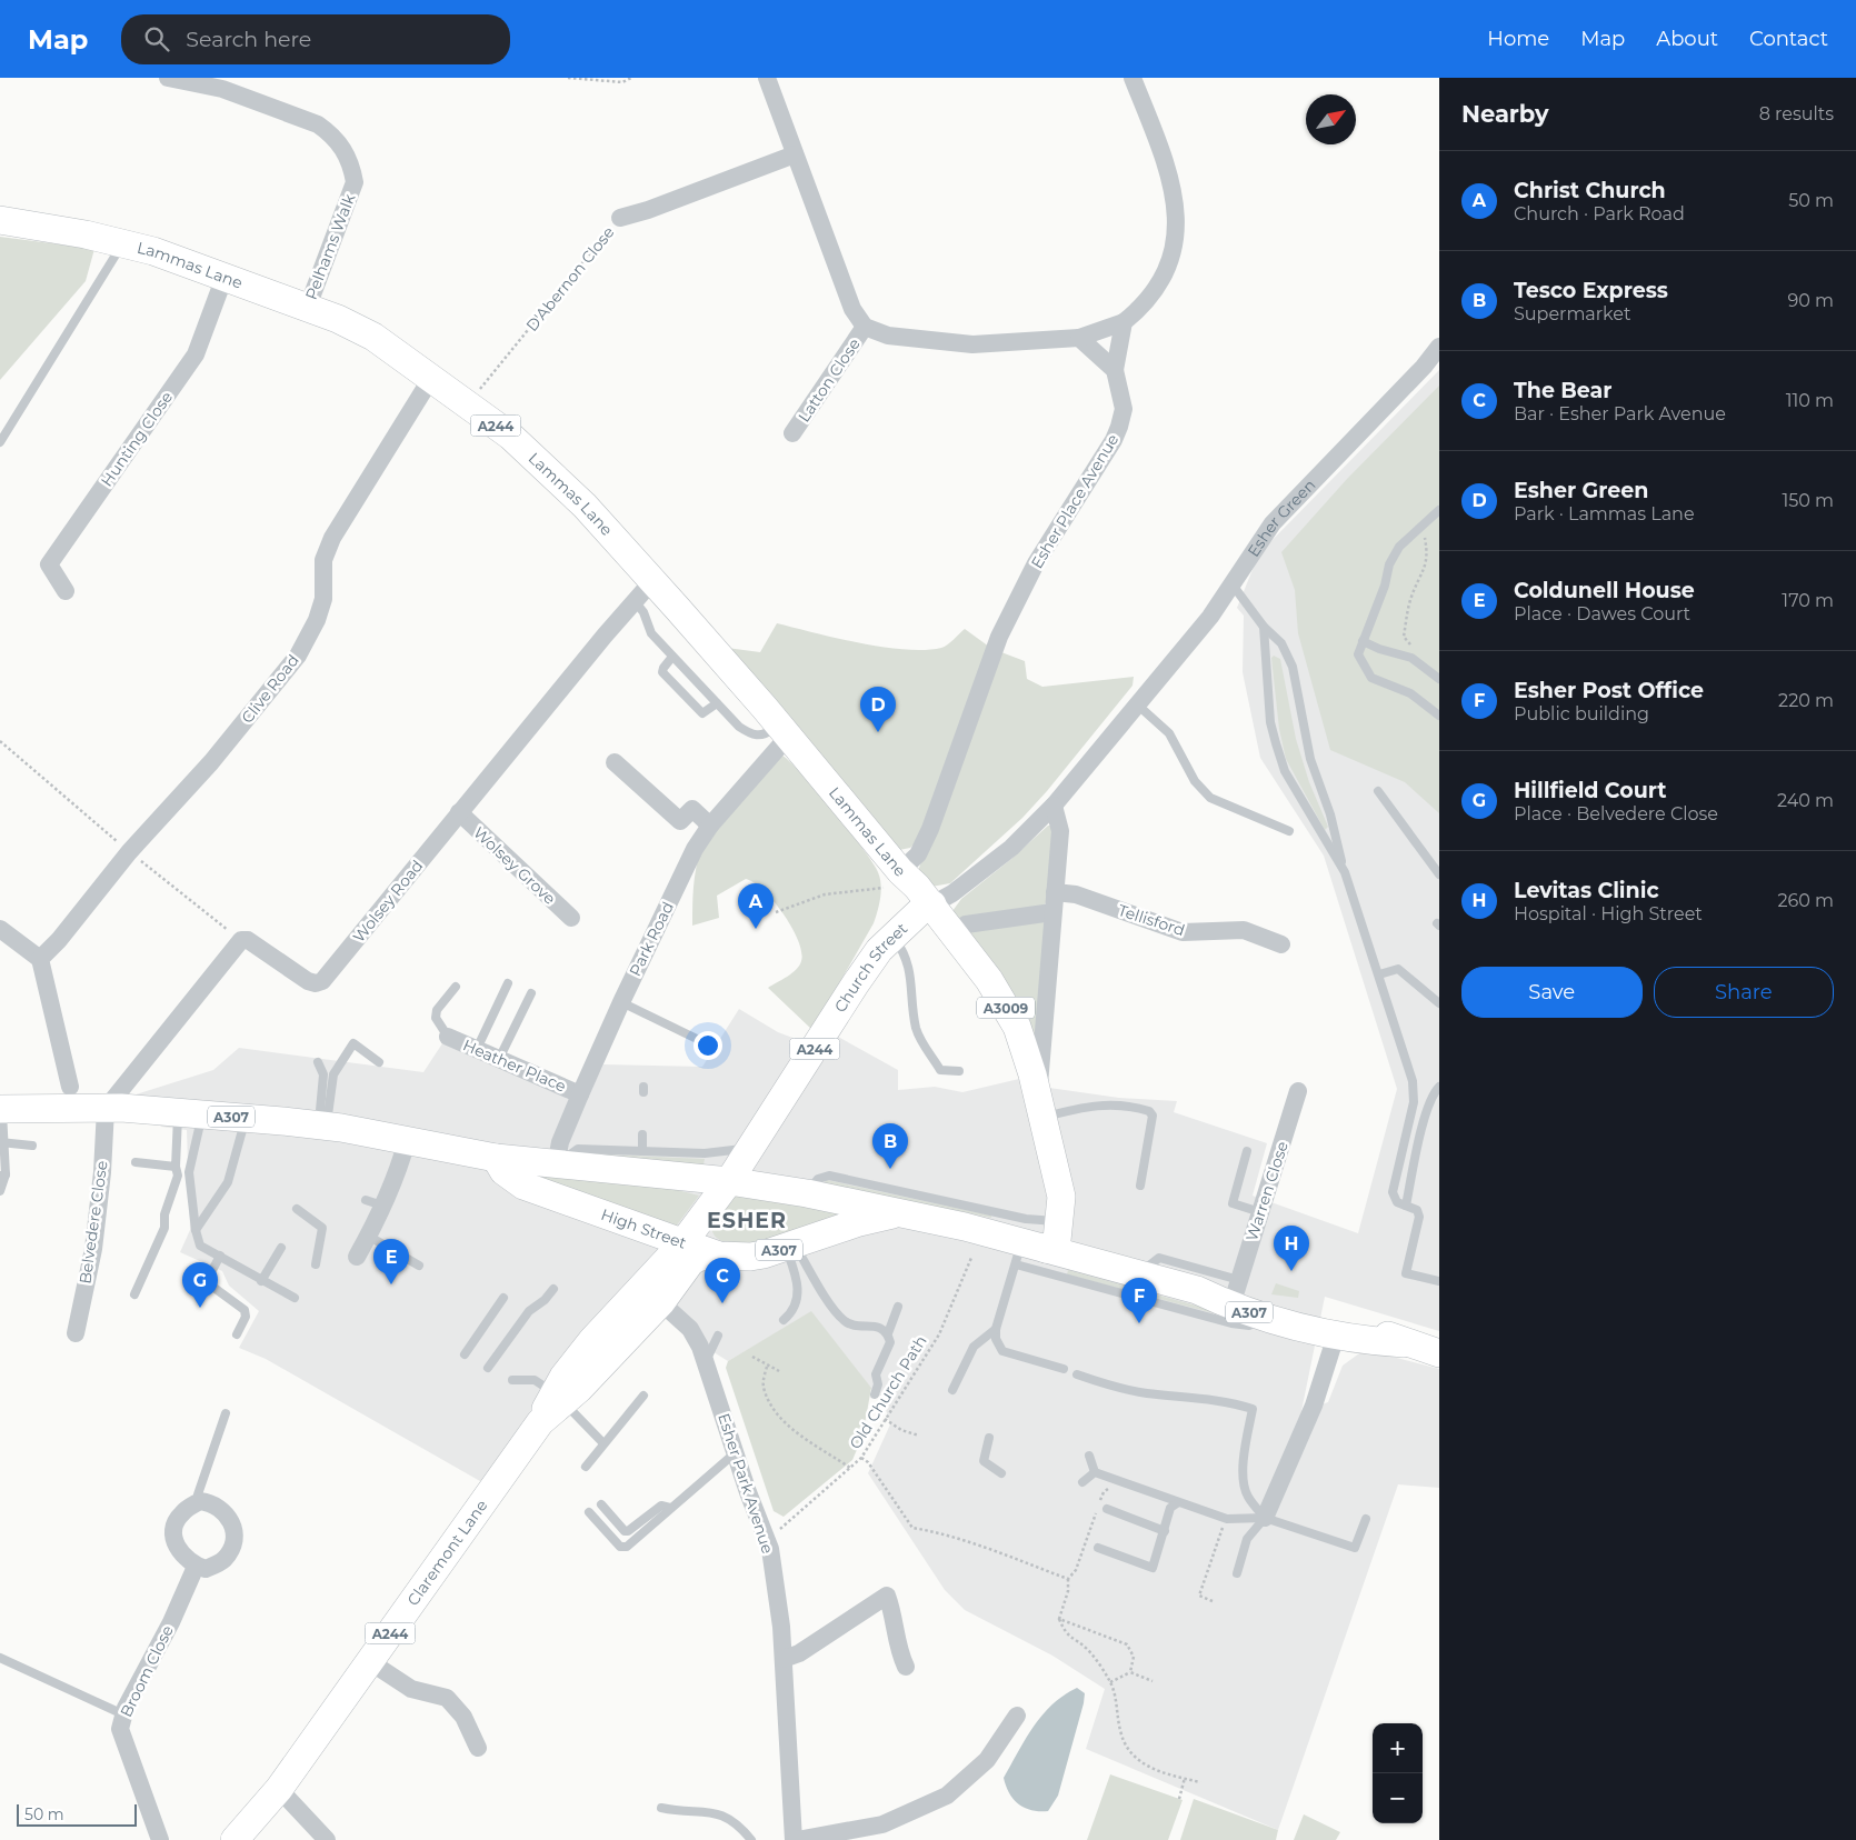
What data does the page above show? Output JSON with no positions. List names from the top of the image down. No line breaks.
{"streets":{"main road":["Lammas Lane","A244","Church Street","A3009","A307","High Street","Claremont Lane"],"street":["Pelhams Walk","D'Abernon Close","Latton Close","Hunting Close","Esher Place Avenue","Esher Green","Clive Road","Wolsey Grove","Wolsey Road","Tellisford","Park Road","Heather Place","Warren Close","Belvedere Close","Esher Park Avenue","Broom Close"],"path":["Old Church Path"]},"crossings":[["Pelhams Walk","Lammas Lane"],["Lammas Lane","D'Abernon Close"],["Lammas Lane","A244"],["Lammas Lane","Hunting Close"],["Lammas Lane","Esher Place Avenue"],["Lammas Lane","Esher Green"],["Lammas Lane","Clive Road"],["Lammas Lane","Wolsey Road"],["Lammas Lane","Park Road"],["Lammas Lane","Church Street"],["Lammas Lane","A3009"],["A244","Esher Place Avenue"],["A244","Church Street"],["Esher Green","Church Street"],["Esher Green","A3009"],["Wolsey Grove","Wolsey Road"],["Wolsey Road","A307"],["Wolsey Road","Belvedere Close"],["Wolsey Road","High Street"],["Park Road","Heather Place"],["Park Road","High Street"],["Church Street","A3009"],["Church Street","High Street"],["Church Street","Claremont Lane"],["A3009","High Street"],["A307","Belvedere Close"],["A307","High Street"],["Warren Close","High Street"],["Belvedere Close","High Street"],["High Street","Claremont Lane"],["Old Church Path","Esher Park Avenue"],["Esher Park Avenue","Claremont Lane"]],"districts":["ESHER"],"scale_bar":"50 m","north":"top right","page":{"header":"Map","search":"Search here","nav":["Home","Map","About","Contact"],"heading":["Nearby","8 results"],"list":[{"mark":"A","name":"Christ Church","note":"Church · Park Road","value":"50 m"},{"mark":"B","name":"Tesco Express","note":"Supermarket","value":"90 m"},{"mark":"C","name":"The Bear","note":"Bar · Esher Park Avenue","value":"110 m"},{"mark":"D","name":"Esher Green","note":"Park · Lammas Lane","value":"150 m"},{"mark":"E","name":"Coldunell House","note":"Place · Dawes Court","value":"170 m"},{"mark":"F","name":"Esher Post Office","note":"Public building","value":"220 m"},{"mark":"G","name":"Hillfield Court","note":"Place · Belvedere Close","value":"240 m"},{"mark":"H","name":"Levitas Clinic","note":"Hospital · High Street","value":"260 m"}],"pins":["D","A","B","H","E","C","G","F"],"buttons":["Save","Share"],"map_buttons":["+","−"],"scale":"50 m"}}
